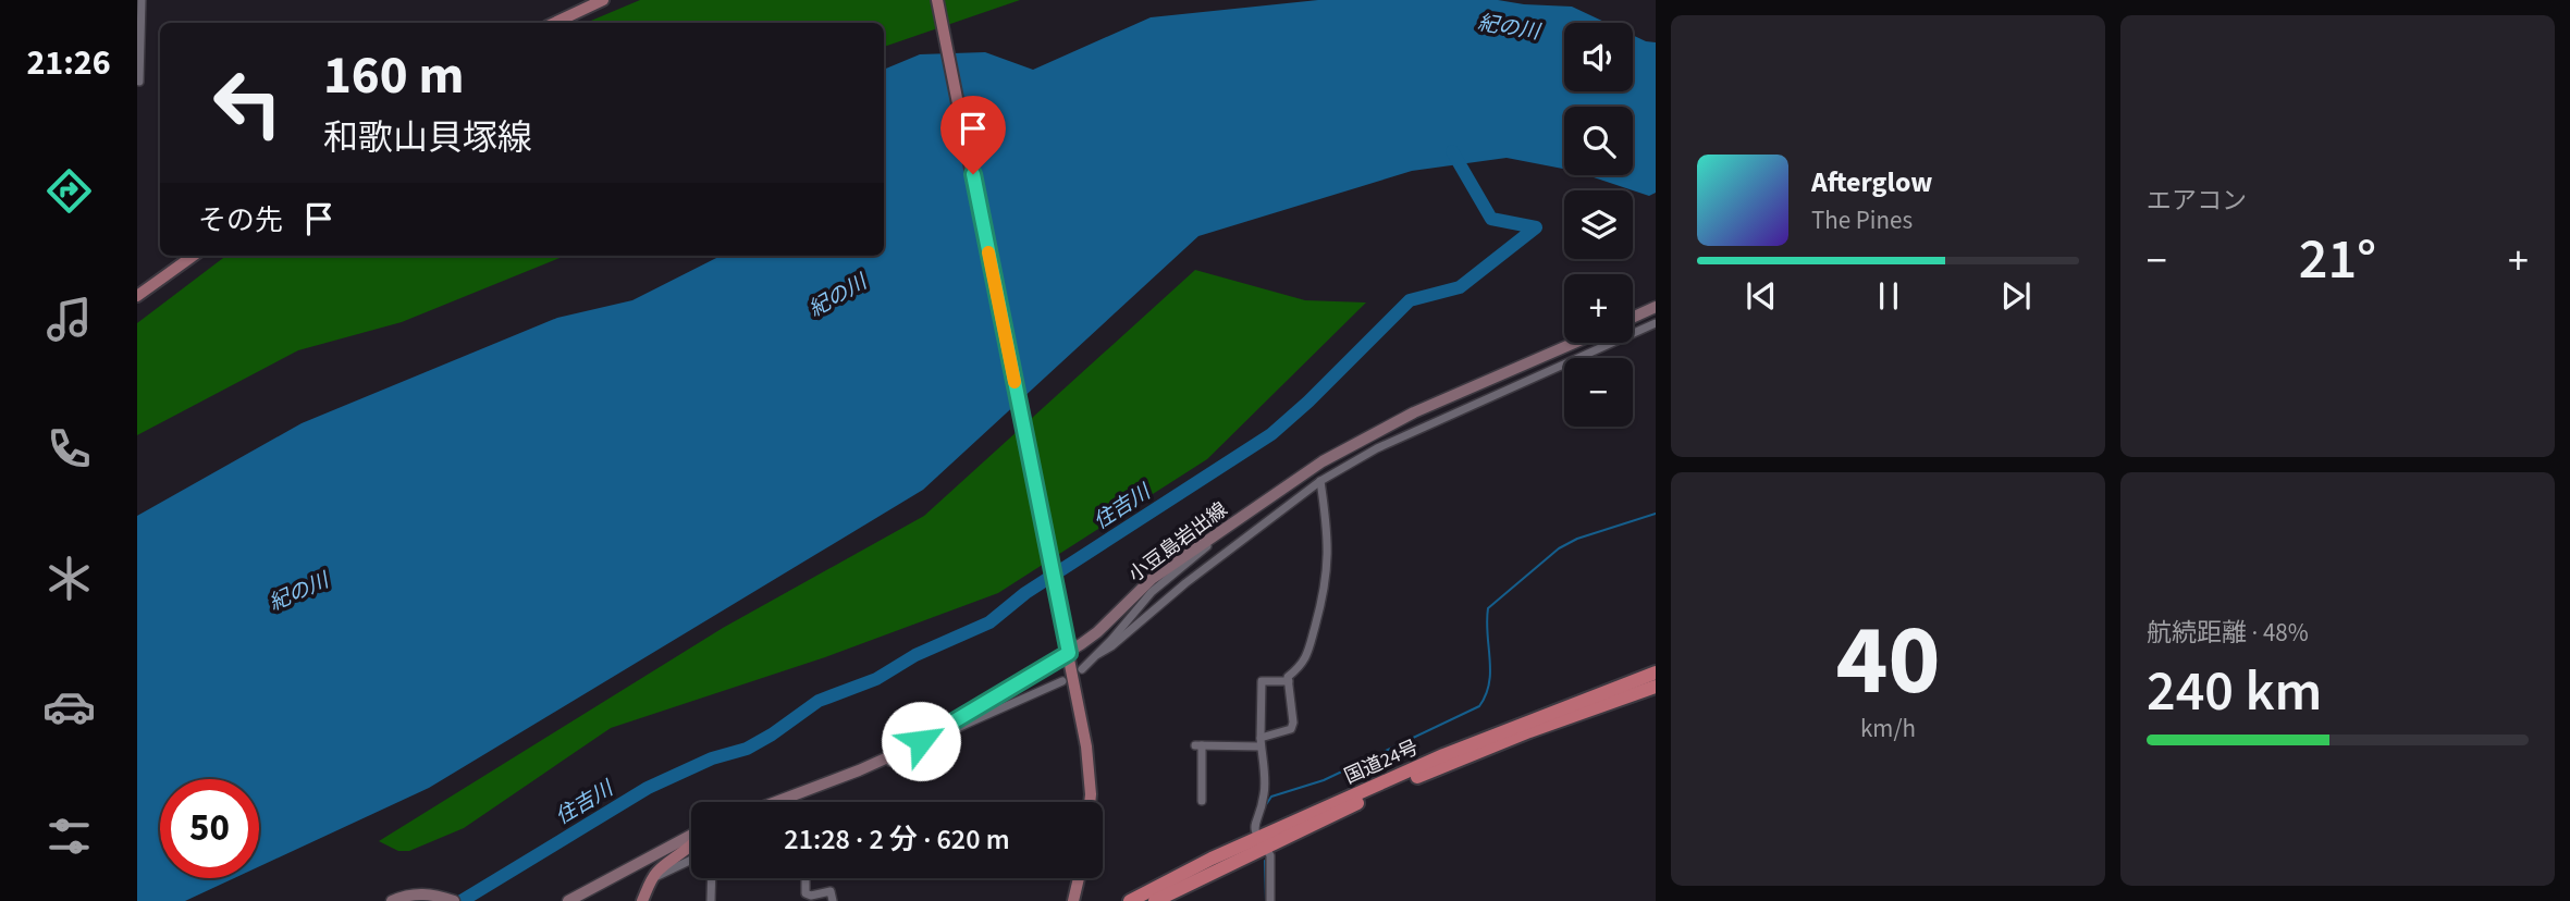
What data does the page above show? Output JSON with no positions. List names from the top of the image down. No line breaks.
{"streets":{"highway":["国道24号"],"main road":["小豆島岩出線"]},"water":["紀の川","住吉川"],"page":{"tabs":"21:26","tile":["エアコン",["40","km/h"],["航続距離 · 48%","240 km"]],"map_buttons":["+","−"],"turn":["160 m","和歌山貝塚線"],"song":["Afterglow","The Pines"],"then":"その先","heat":["−","21°","+"],"limit":"50","trip":"21:28 · 2 分 · 620 m"}}
